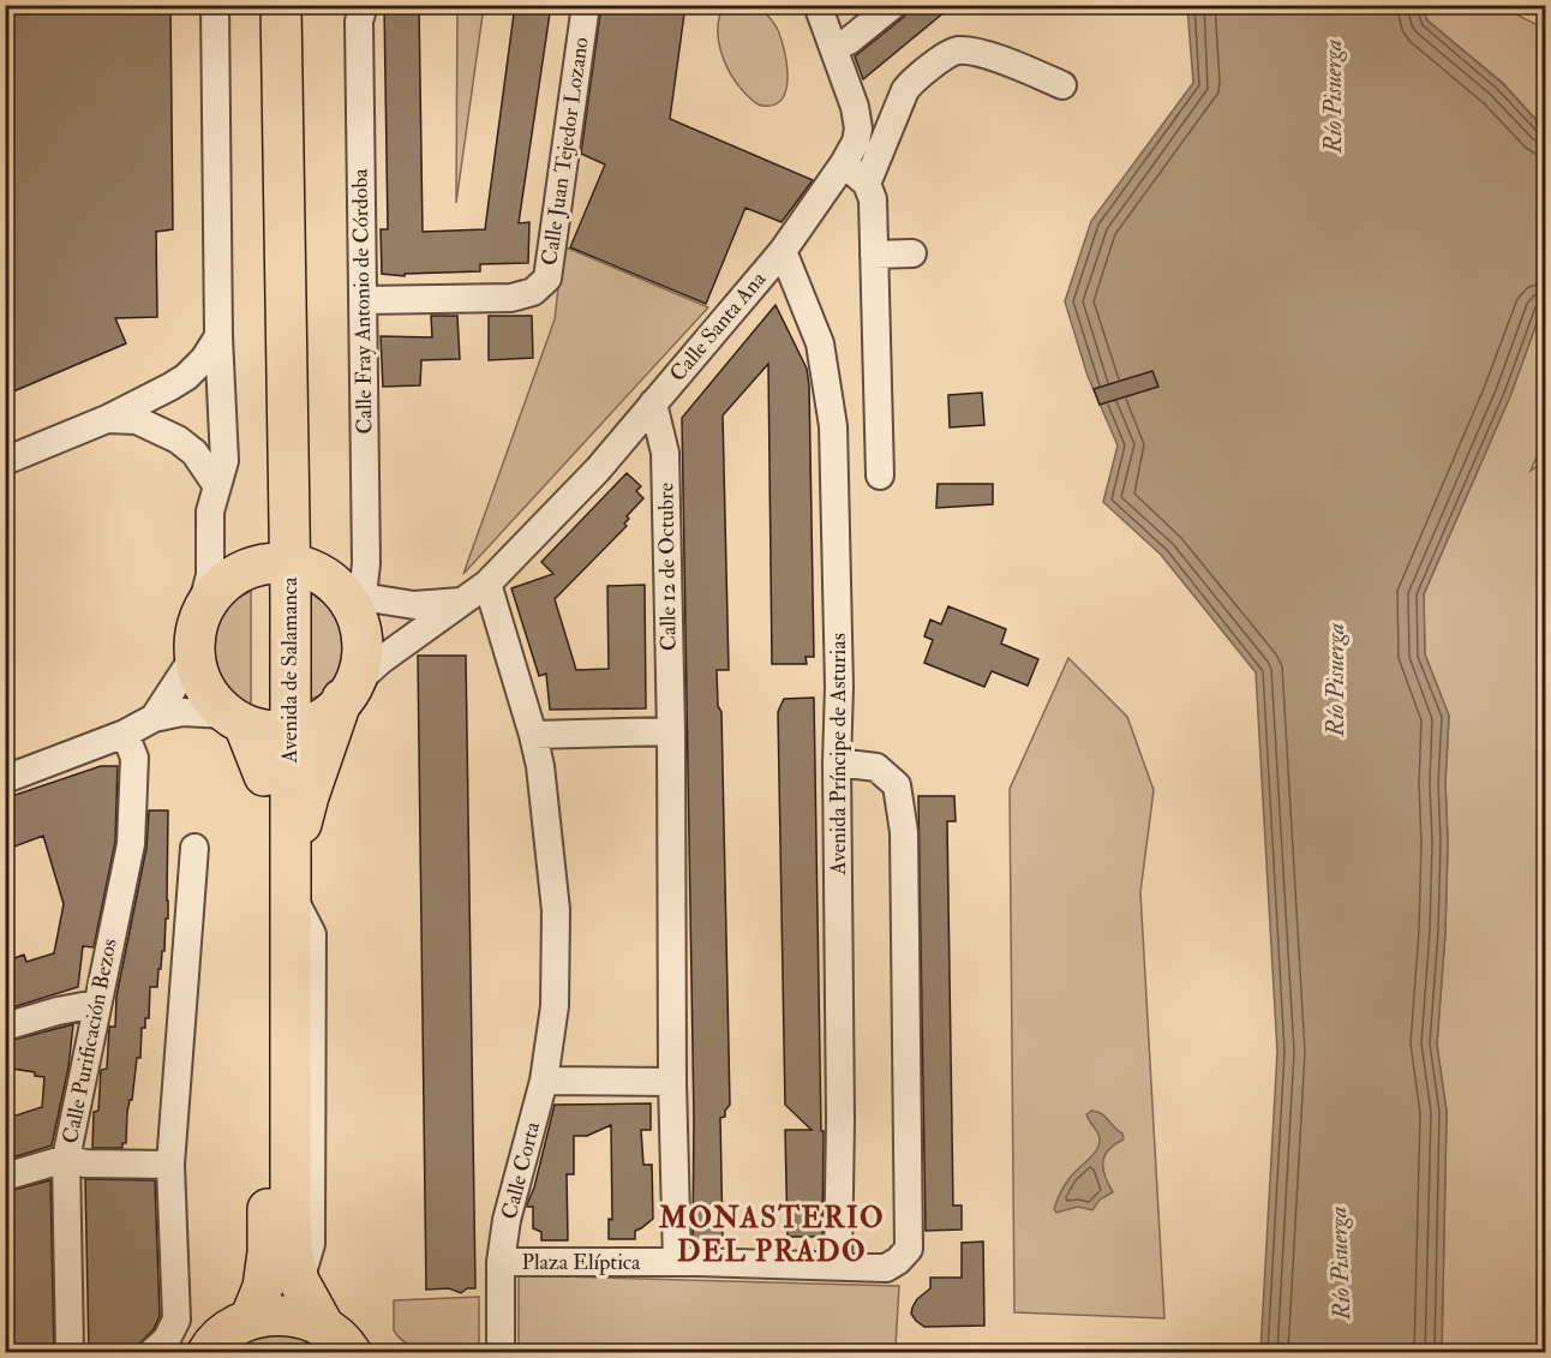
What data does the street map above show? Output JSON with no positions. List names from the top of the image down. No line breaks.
{"streets":{"highway":["Avenida de Salamanca"],"street":["Calle Juan Tejedor Lozano","Calle Fray Antonio de Córdoba","Calle Santa Ana","Calle 12 de Octubre","Avenida Príncipe de Asturias","Calle Purificación Bezos","Calle Corta","Plaza Elíptica"]},"crossings":[["Calle Juan Tejedor Lozano","Calle Fray Antonio de Córdoba"],["Calle Fray Antonio de Córdoba","Calle Santa Ana"],["Calle Santa Ana","Calle 12 de Octubre"],["Calle Santa Ana","Avenida Príncipe de Asturias"],["Calle Santa Ana","Calle Corta"],["Calle 12 de Octubre","Plaza Elíptica"],["Avenida Príncipe de Asturias","Plaza Elíptica"],["Calle Corta","Plaza Elíptica"]],"districts":["MONASTERIO DEL PRADO"],"water":["Río Pisuerga"]}
